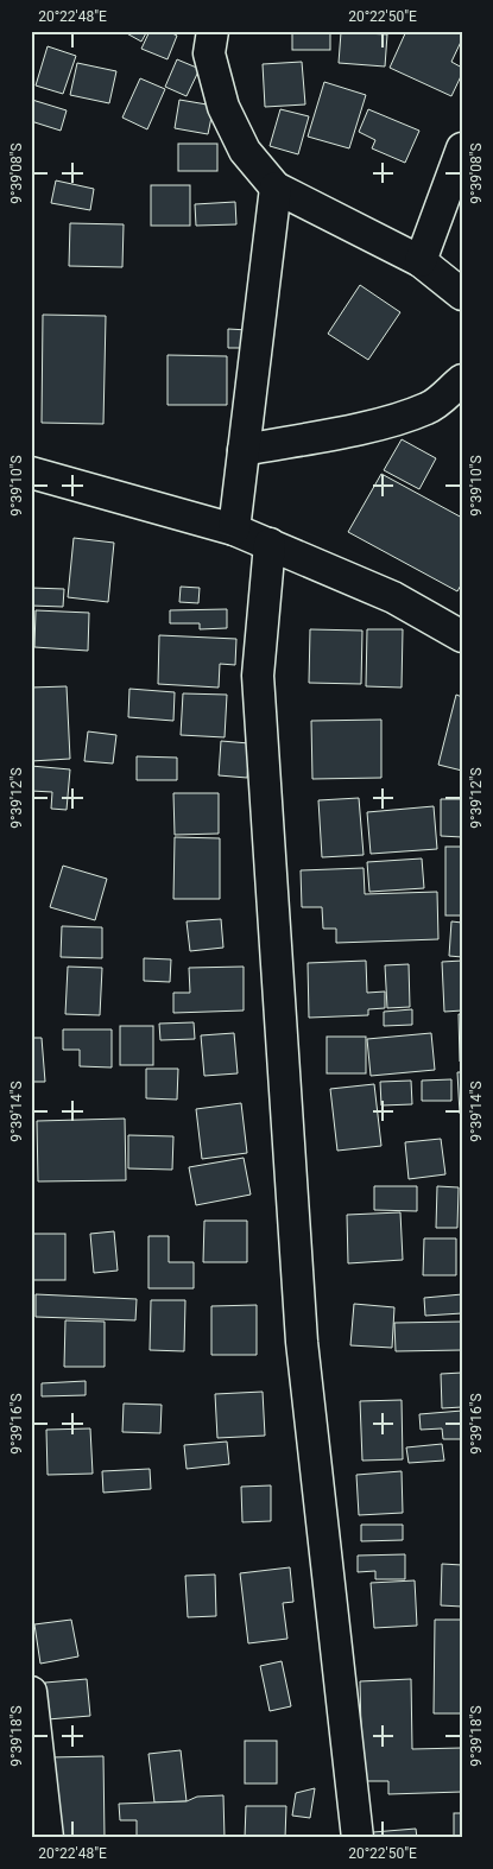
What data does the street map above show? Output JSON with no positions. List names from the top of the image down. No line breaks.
{"coordinates":["20°22'48\"E","20°22'50\"E","9°39'08\"S","9°39'10\"S","9°39'12\"S","9°39'14\"S","9°39'16\"S","9°39'18\"S"]}
